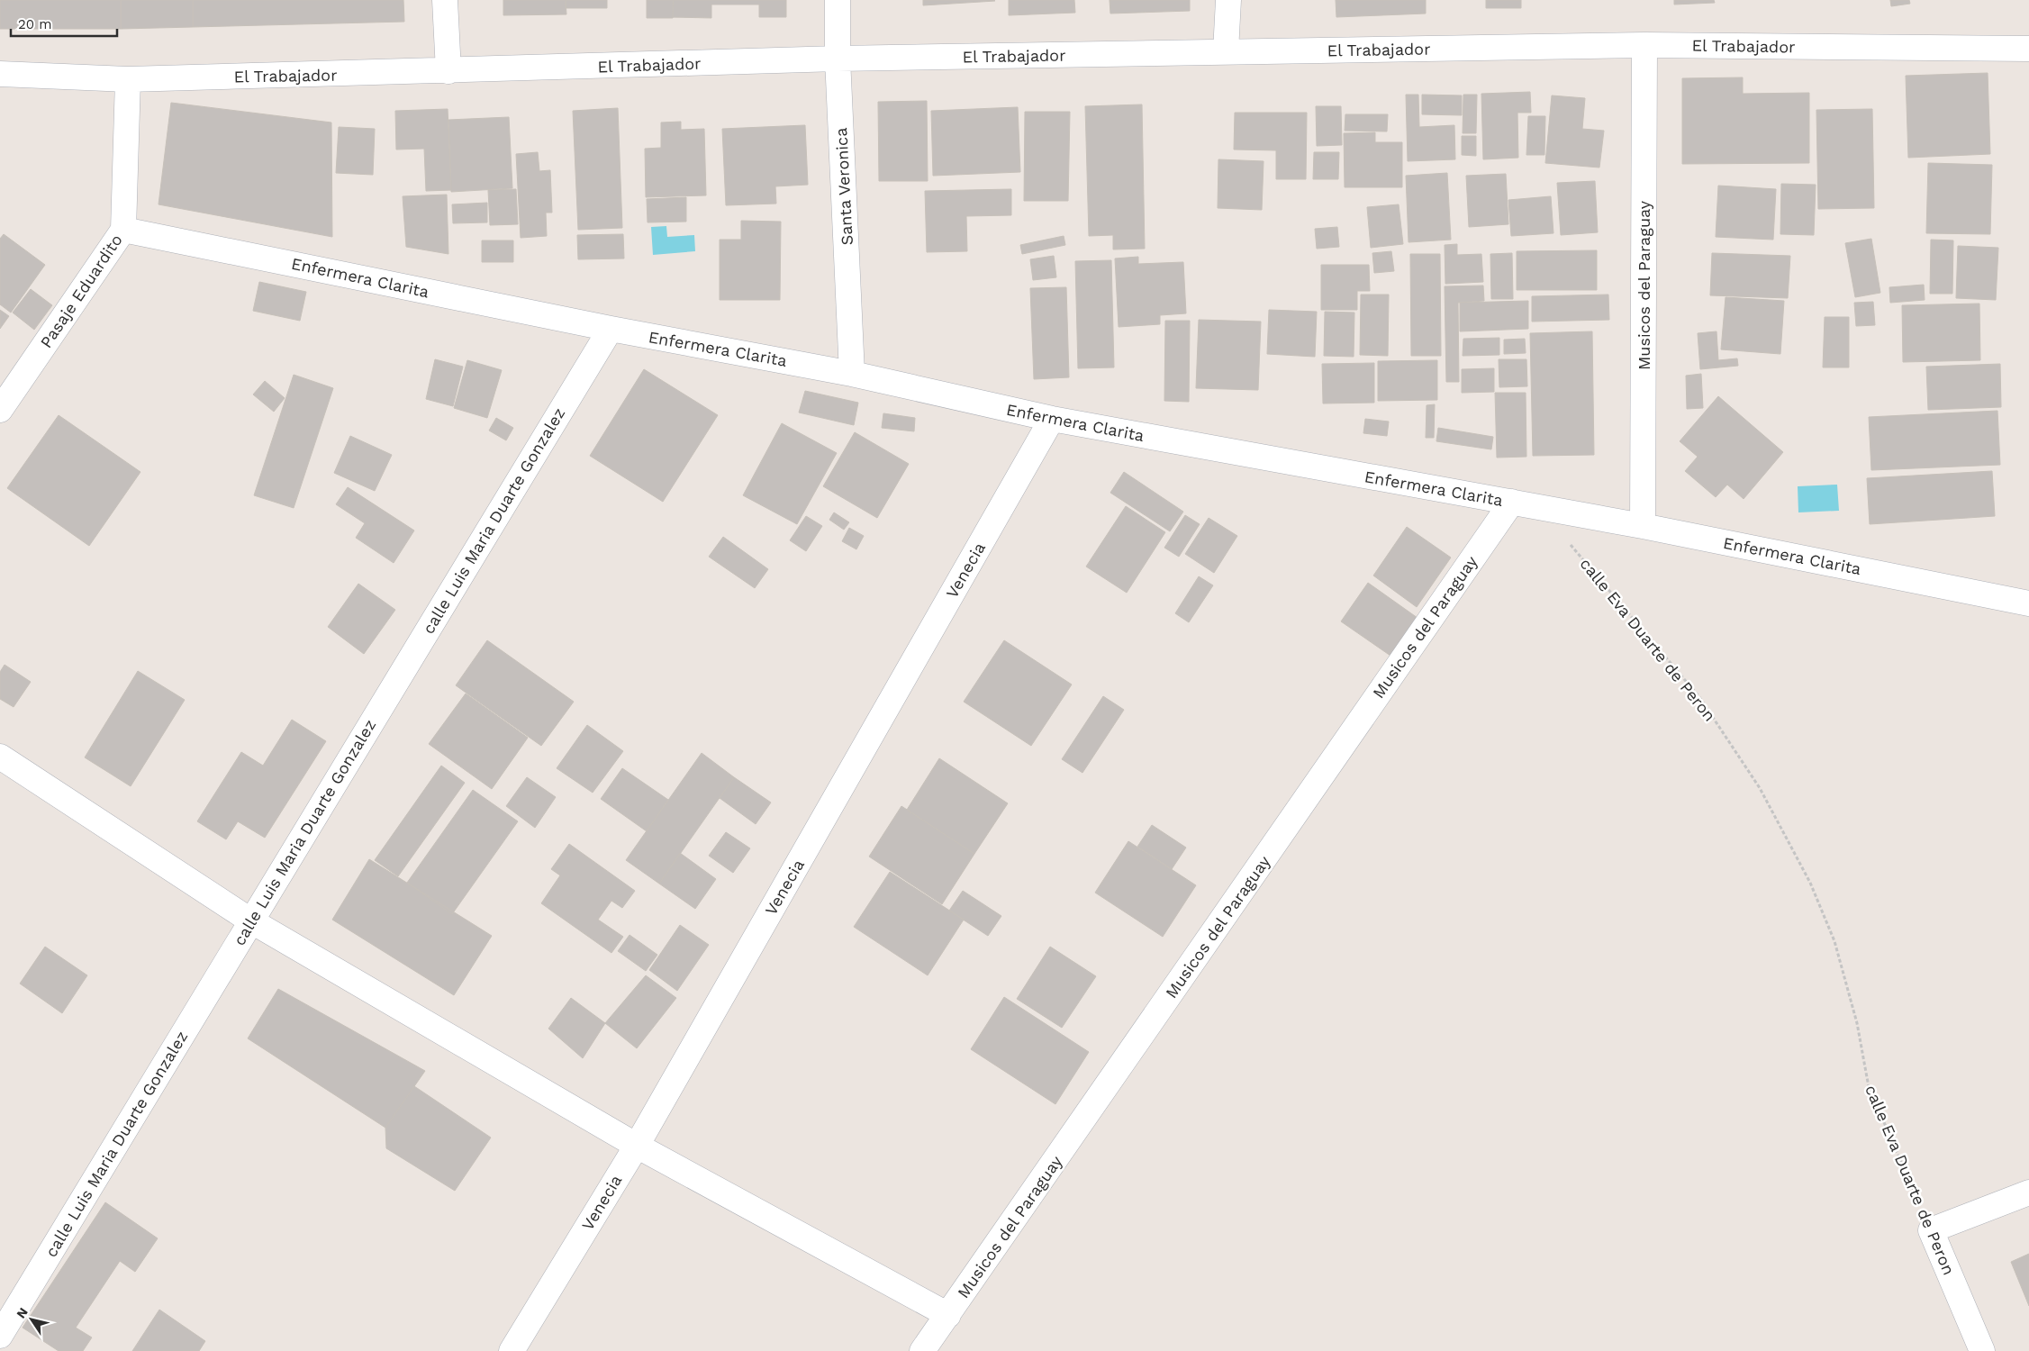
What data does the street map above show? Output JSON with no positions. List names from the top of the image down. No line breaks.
{"streets":{"street":["El Trabajador","Santa Veronica","Enfermera Clarita","Musicos del Paraguay","Pasaje Eduardito","calle Luis Maria Duarte Gonzalez","Venecia","calle Eva Duarte de Peron"]},"crossings":[["El Trabajador","Santa Veronica"],["El Trabajador","Musicos del Paraguay"],["El Trabajador","Pasaje Eduardito"],["Santa Veronica","Enfermera Clarita"],["Enfermera Clarita","Musicos del Paraguay"],["Enfermera Clarita","Pasaje Eduardito"],["Enfermera Clarita","calle Luis Maria Duarte Gonzalez"],["Enfermera Clarita","Venecia"],["Enfermera Clarita","calle Eva Duarte de Peron"]],"scale_bar":"20 m","north":"top left"}
